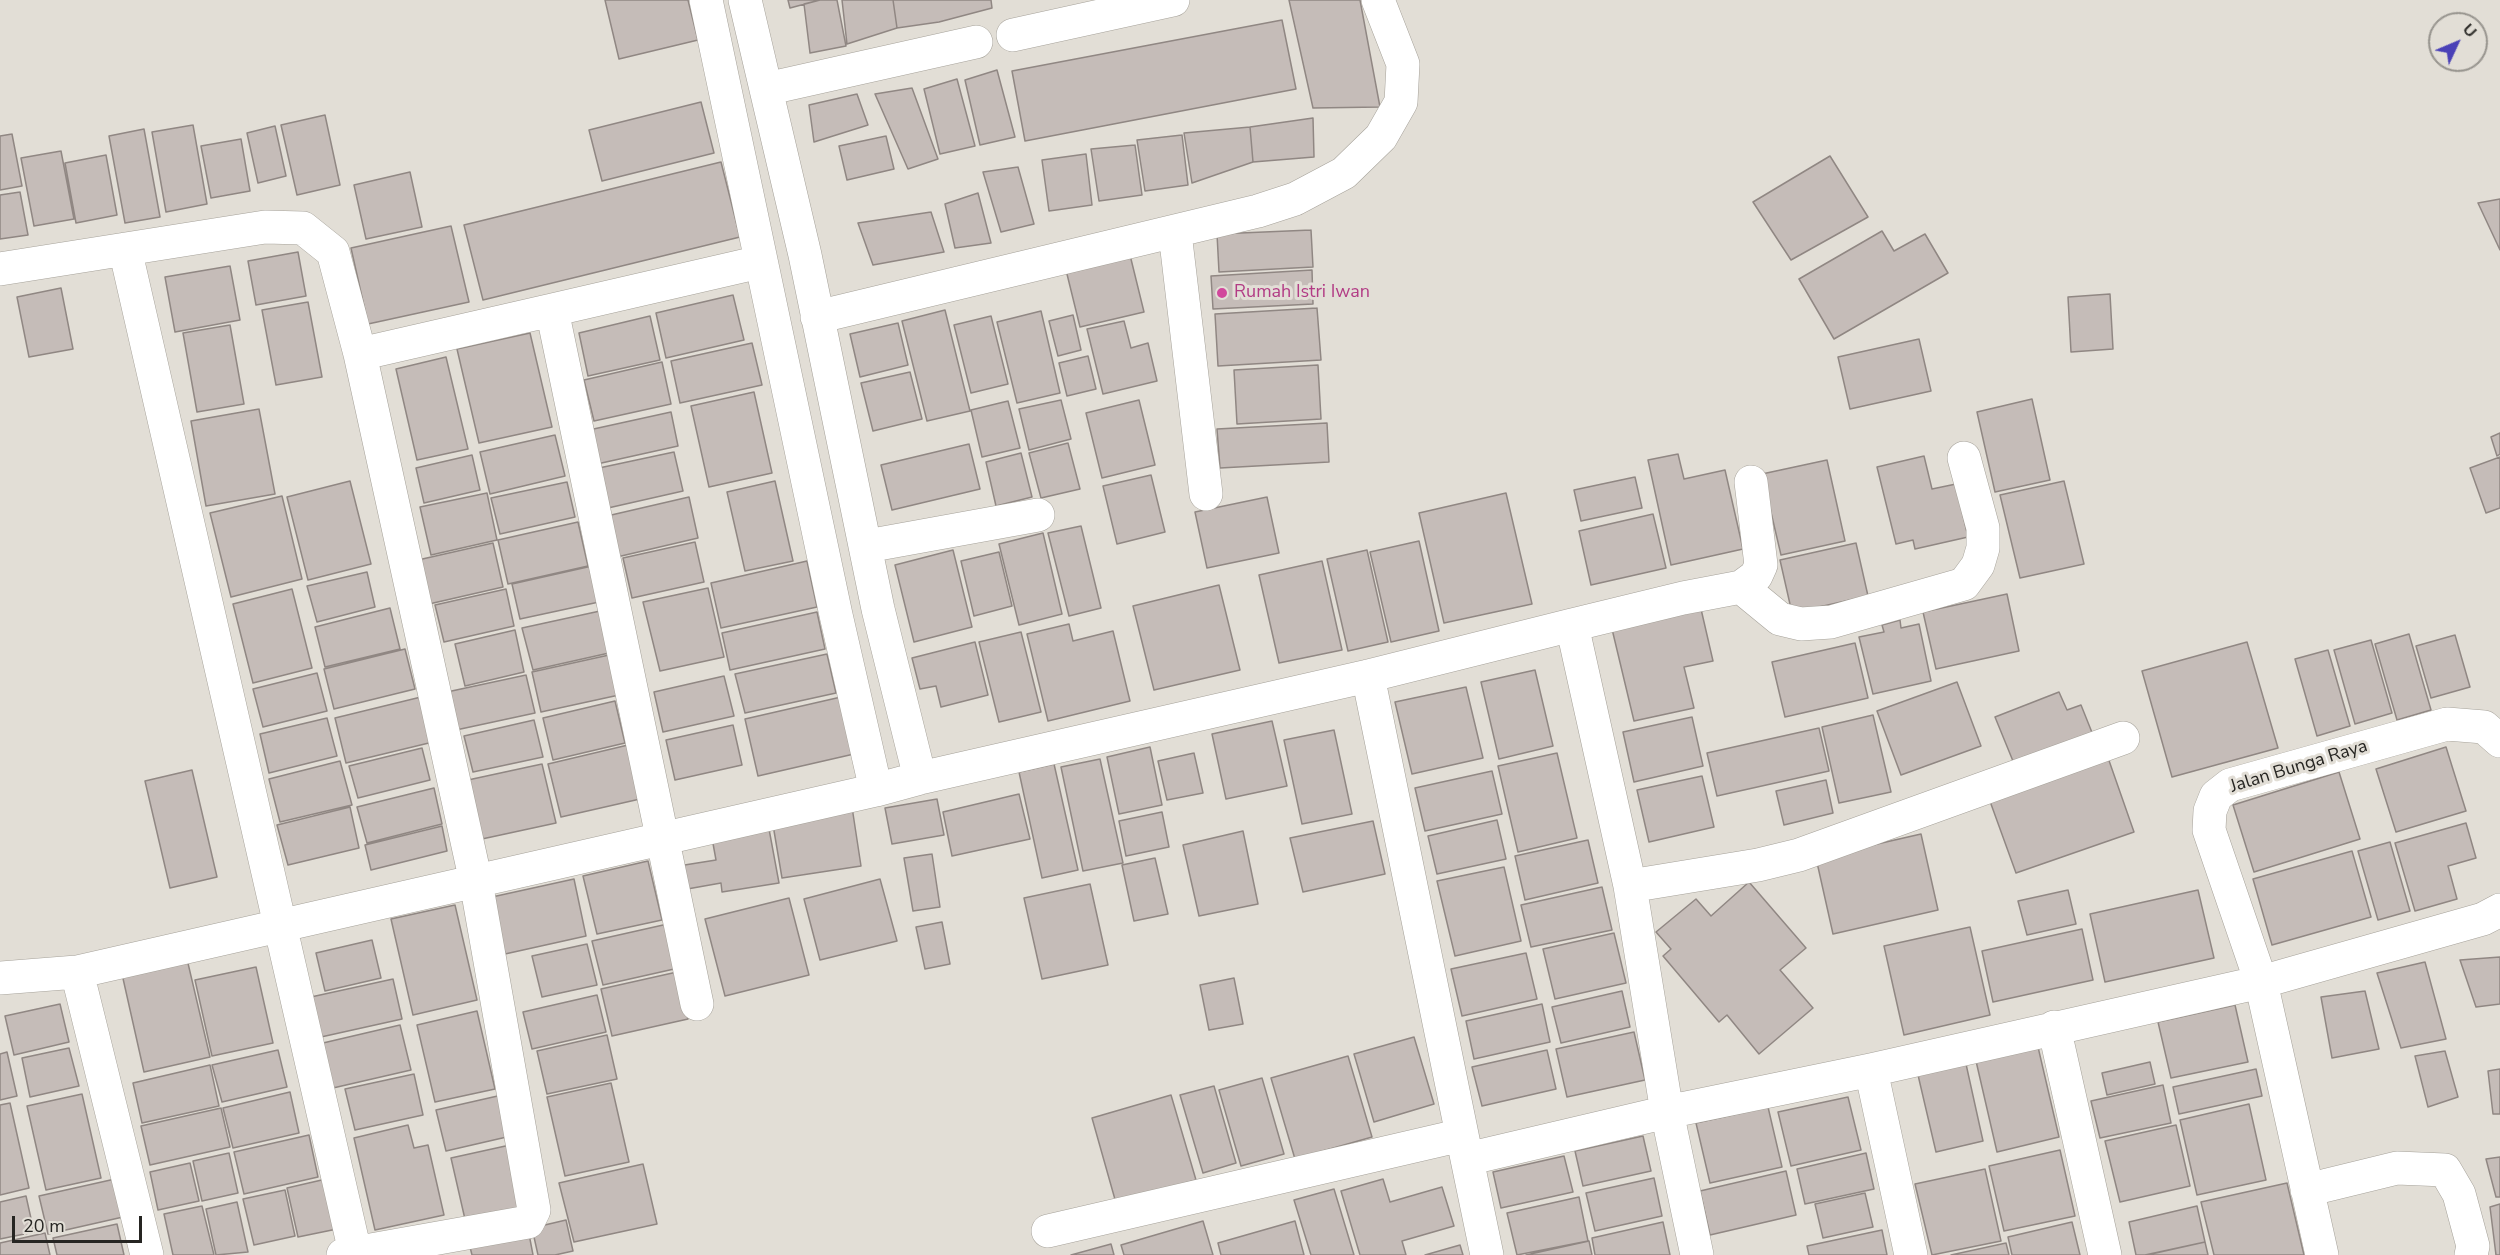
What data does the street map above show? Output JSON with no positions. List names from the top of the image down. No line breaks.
{"streets":{"street":["Jalan Bunga Raya"]},"places":["Rumah Istri Iwan"],"scale_bar":"20 m","north":"top right"}
